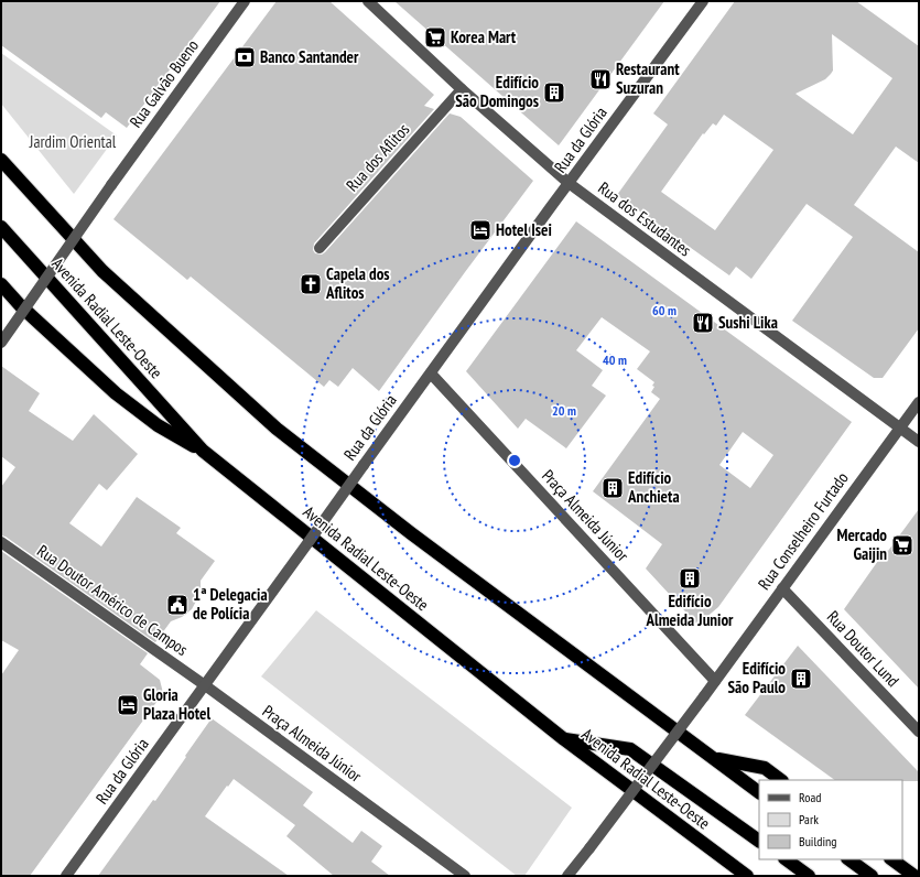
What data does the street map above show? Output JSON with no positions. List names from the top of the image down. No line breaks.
{"streets":{"highway":["Avenida Radial Leste-Oeste"],"street":["Rua Galvão Bueno","Rua da Glória","Rua dos Aflitos","Rua dos Estudantes","Praça Almeida Júnior","Rua Conselheiro Furtado","Rua Doutor Américo de Campos","Rua Doutor Lund"]},"crossings":[["Rua da Glória","Rua dos Estudantes"],["Rua da Glória","Praça Almeida Júnior"],["Rua da Glória","Rua Doutor Américo de Campos"],["Rua dos Aflitos","Rua dos Estudantes"],["Rua dos Estudantes","Rua Conselheiro Furtado"],["Praça Almeida Júnior","Rua Conselheiro Furtado"],["Praça Almeida Júnior","Rua Doutor Américo de Campos"],["Rua Conselheiro Furtado","Rua Doutor Lund"]],"parks":["Jardim Oriental"],"places":{"supermarket":["Korea Mart","Mercado Gaijin"],"bank":["Banco Santander"],"restaurant":["Restaurant Suzuran","Sushi Lika"],"building":["Edifício São Domingos","Edifício Anchieta","Edifício Almeida Junior","Edifício São Paulo"],"hotel":["Hotel Isei","Gloria Plaza Hotel"],"church":["Capela dos Aflitos"],"public building":["1ª Delegacia de Polícia"]},"legend":["Road","Park","Building"],"rings":["60 m","40 m","20 m"]}
